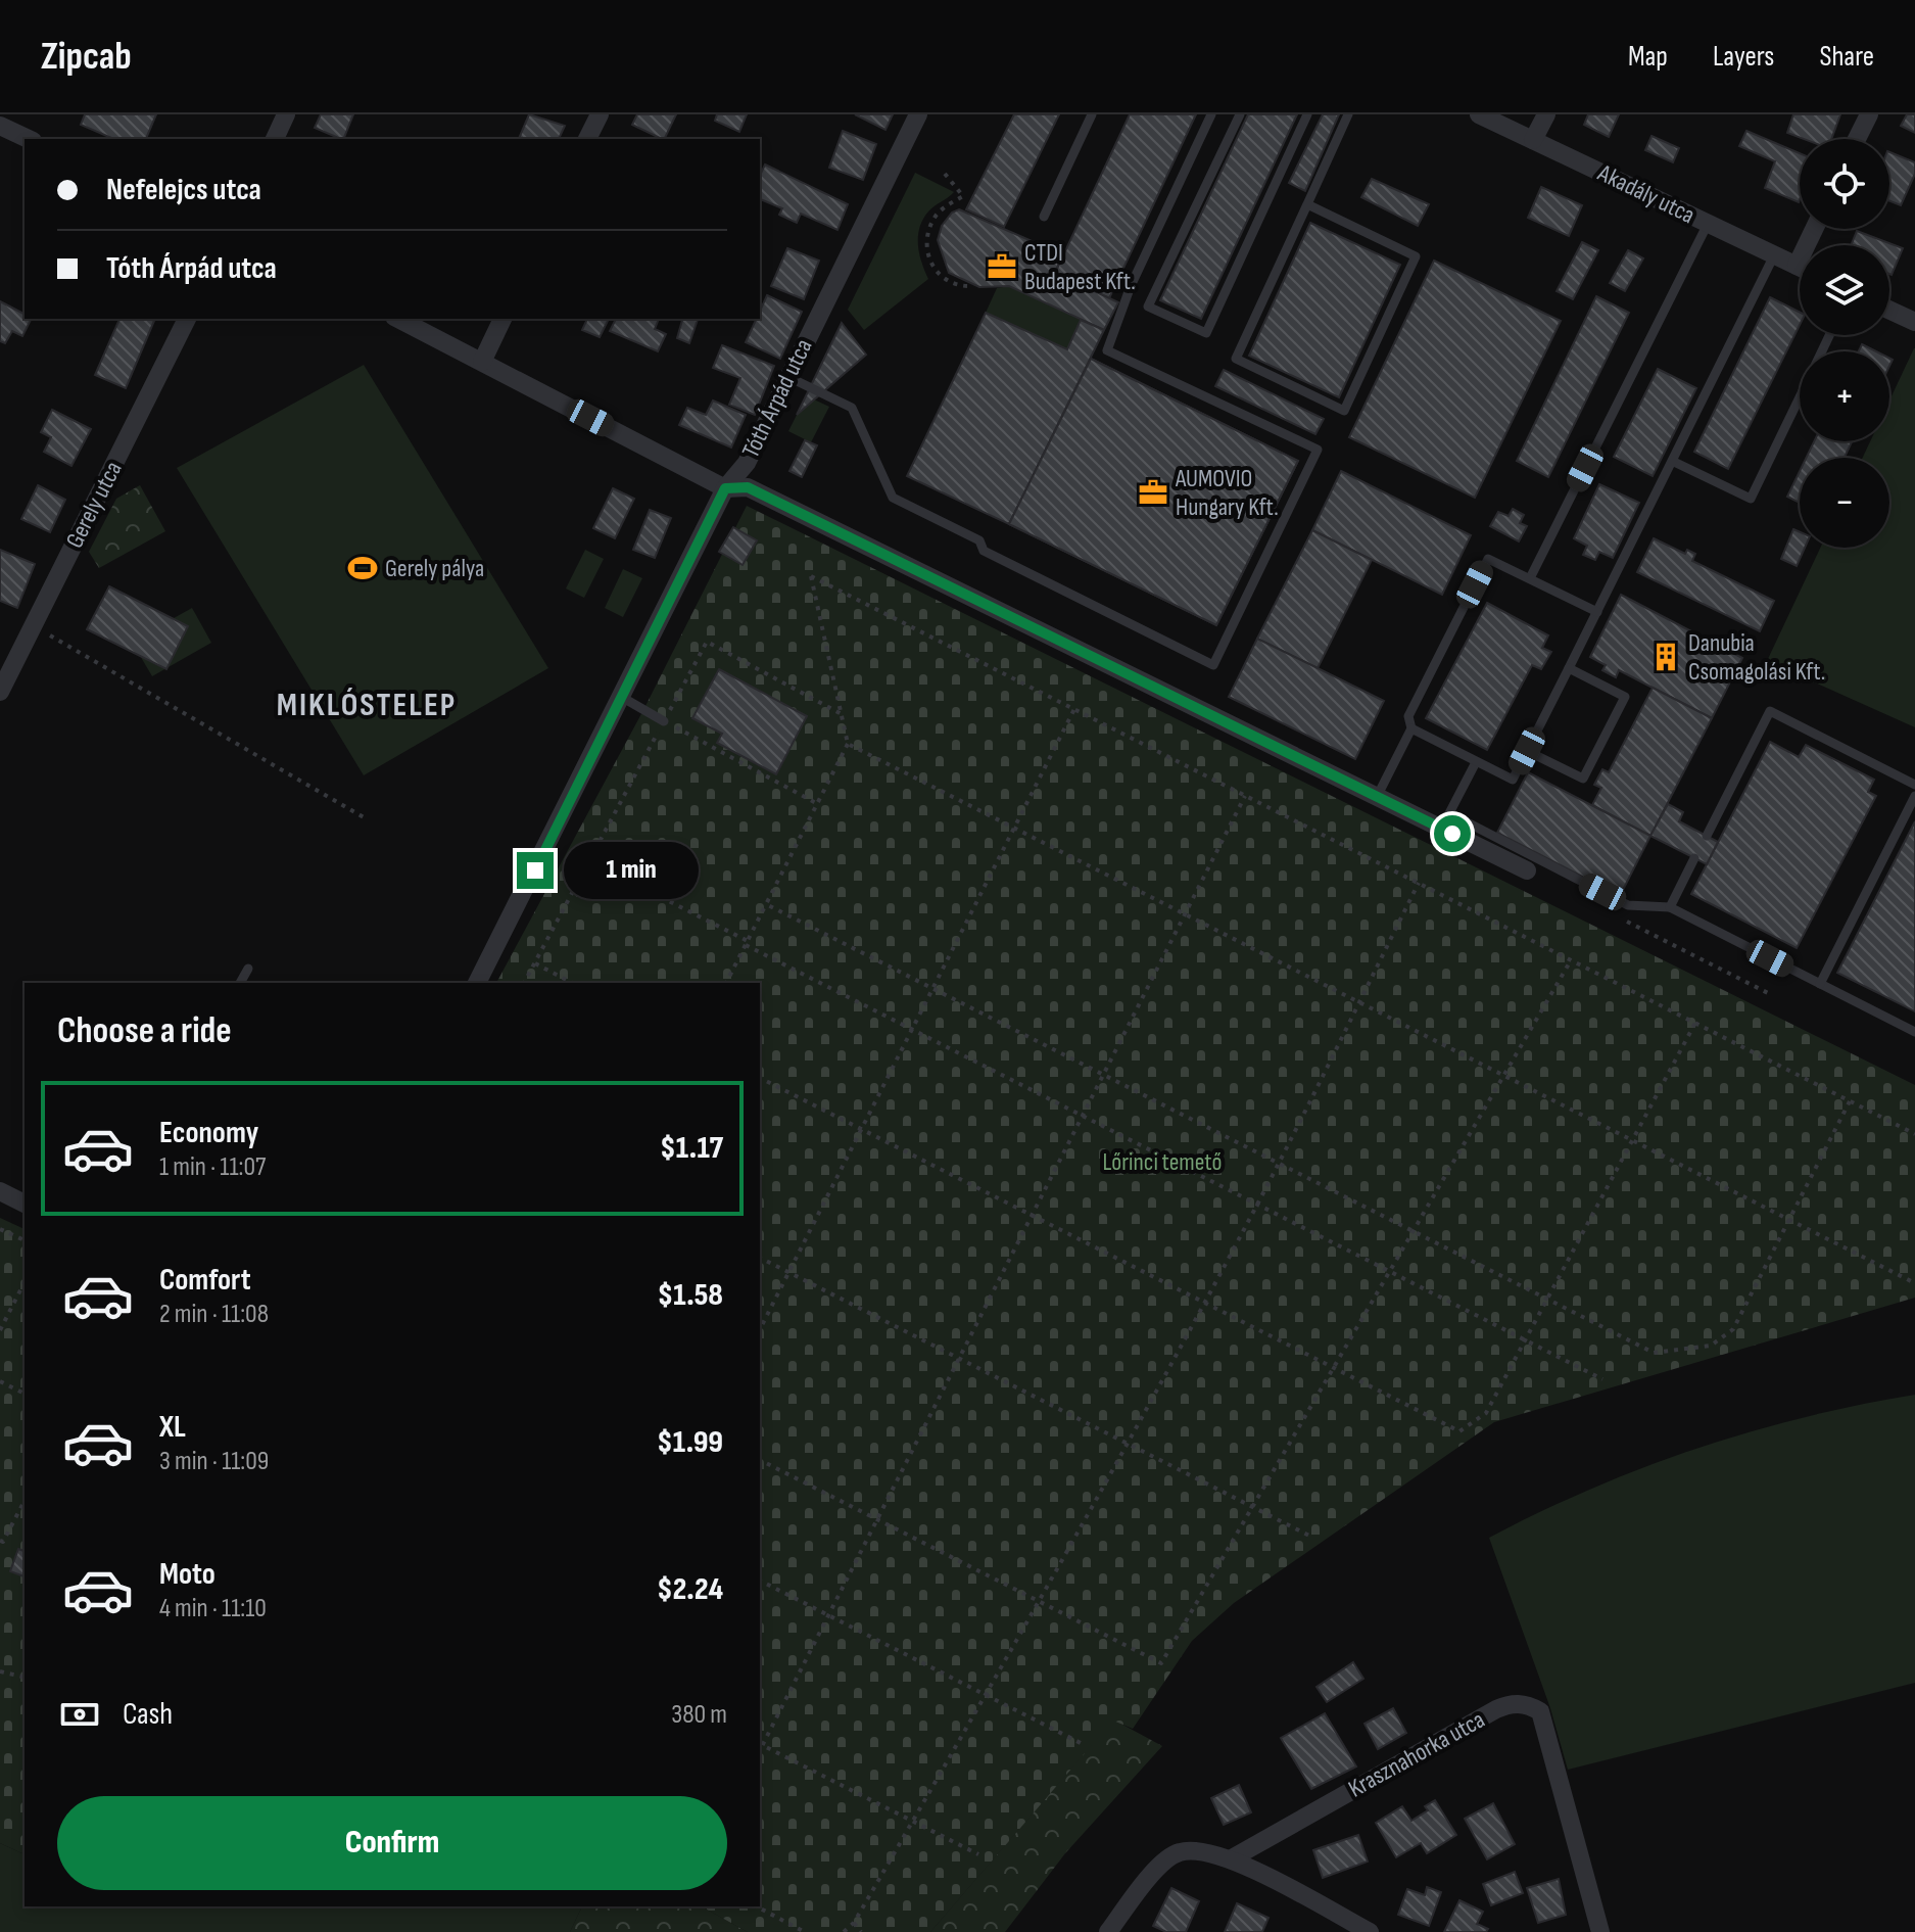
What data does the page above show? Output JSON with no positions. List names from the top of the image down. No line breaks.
{"streets":{"street":["Akadály utca","Tóth Árpád utca","Gerely utca","Krasznahorka utca"]},"districts":["MIKLÓSTELEP"],"parks":["Lőrinci temető"],"places":{"office":["CTDI Budapest Kft.","AUMOVIO Hungary Kft."],"sports":["Gerely pálya"],"building":["Danubia Csomagolási Kft."]},"page":{"header":"Zipcab","nav":["Map","Layers","Share"],"map_buttons":["+","−"],"banner":["Nefelejcs utca","Tóth Árpád utca"],"bubble":"1 min","heading":"Choose a ride","list":[{"name":"Economy","note":"1 min · 11:07","value":"$1.17"},{"name":"Comfort","note":"2 min · 11:08","value":"$1.58"},{"name":"XL","note":"3 min · 11:09","value":"$1.99"},{"name":"Moto","note":"4 min · 11:10","value":"$2.24"}],"pay":["Cash","380 m"],"buttons":"Confirm"}}
